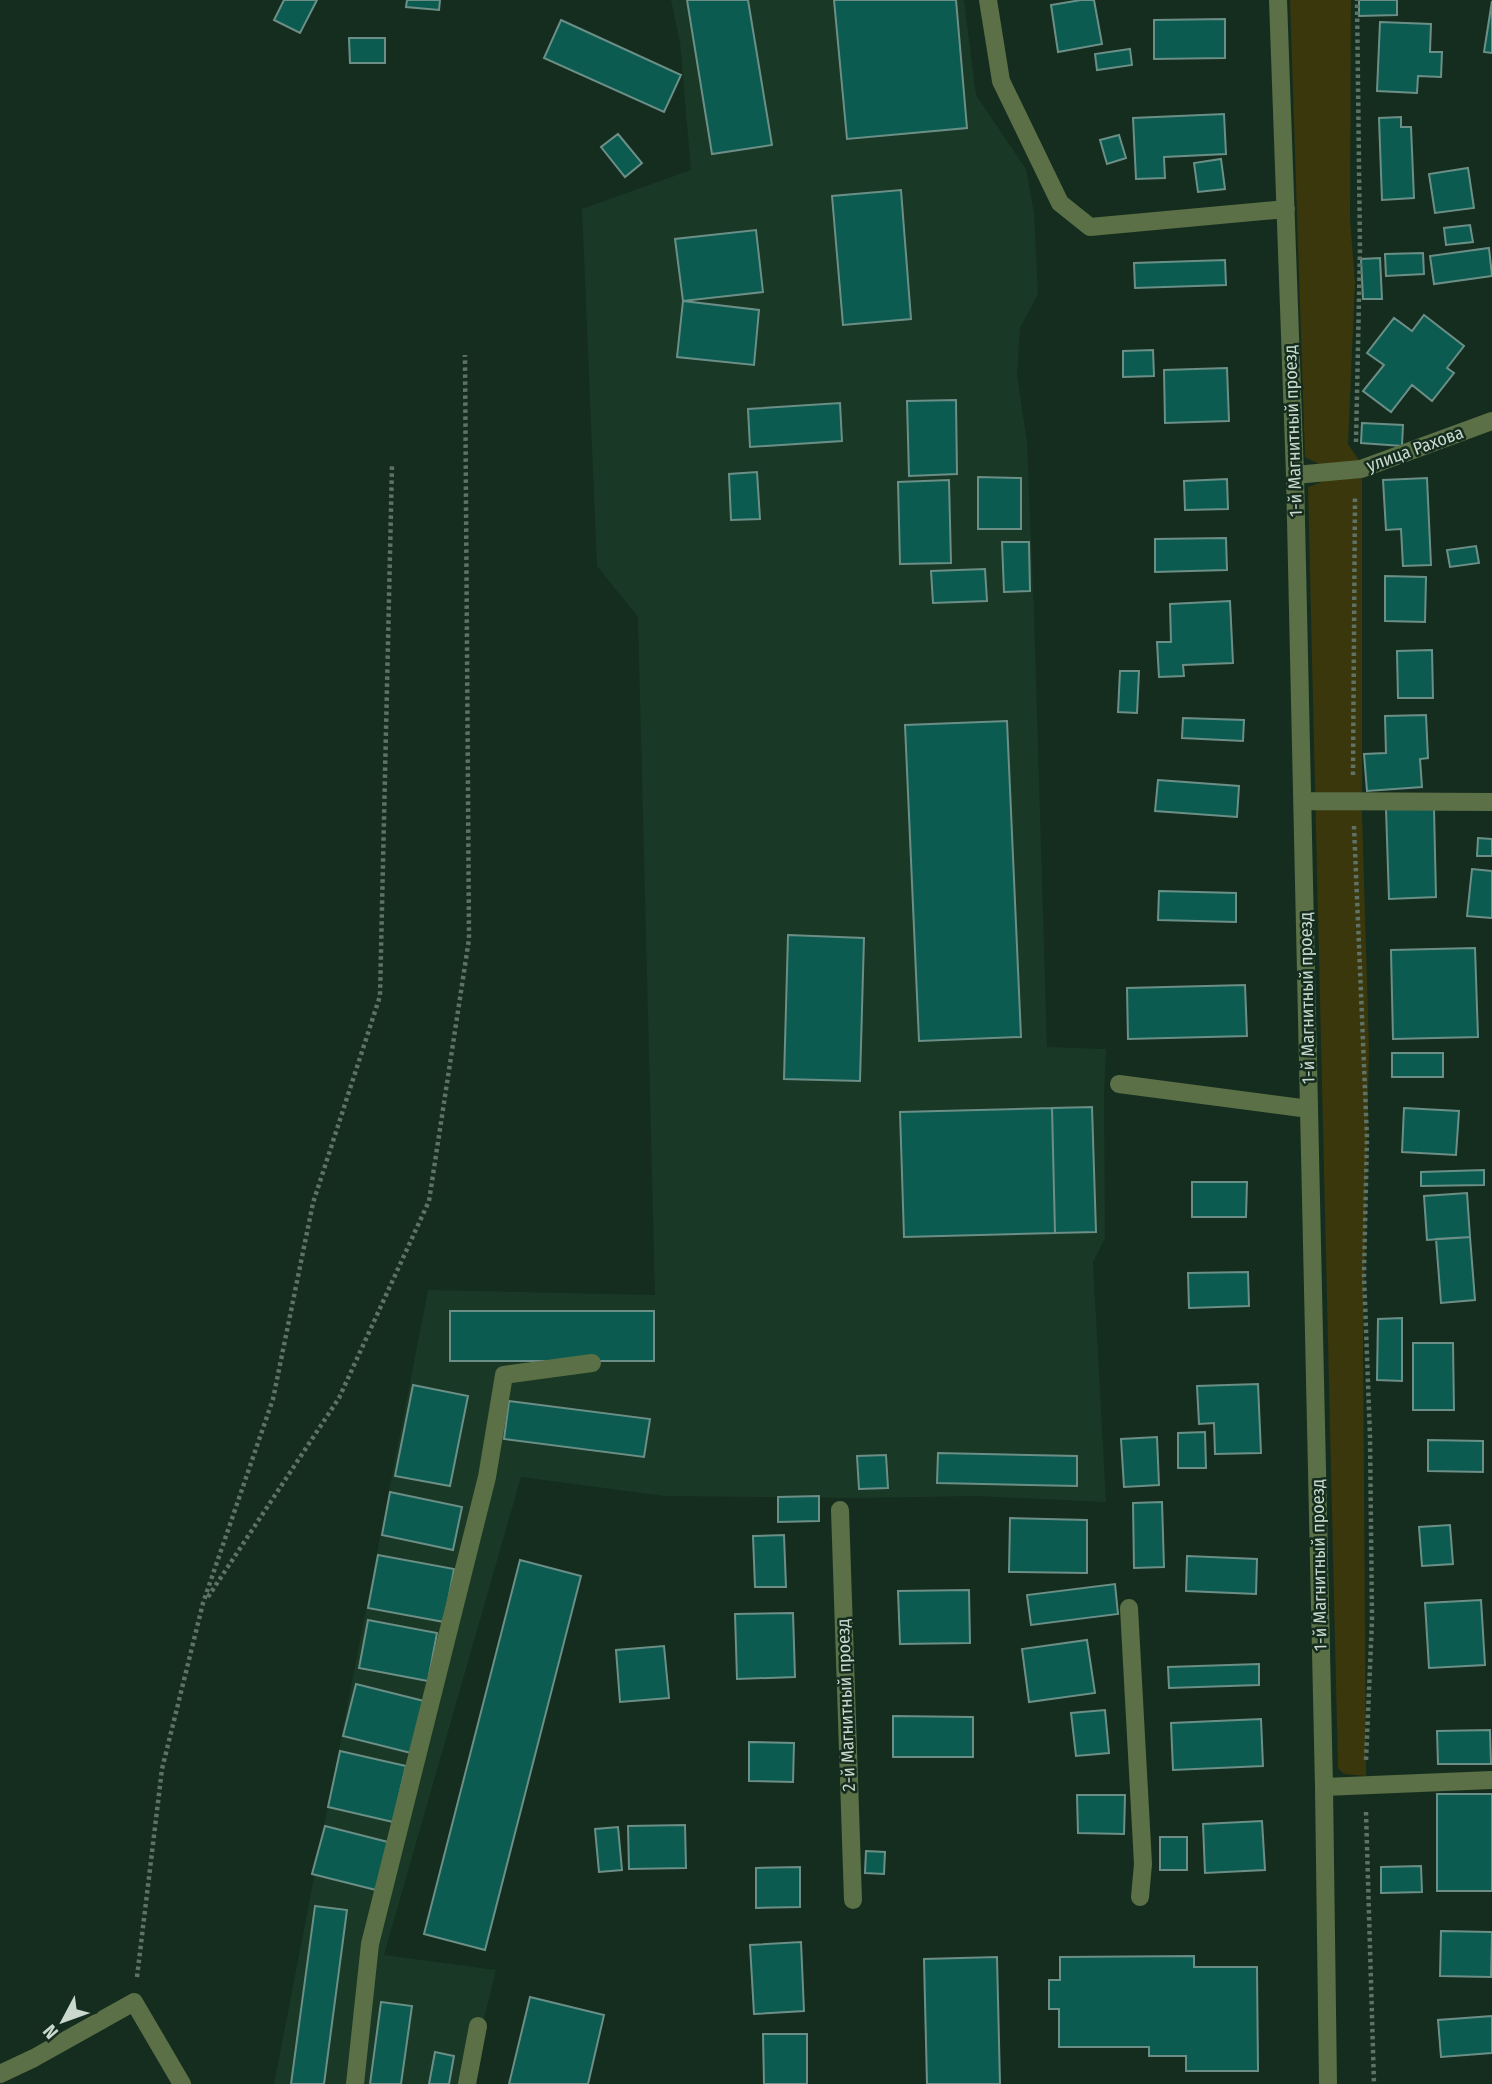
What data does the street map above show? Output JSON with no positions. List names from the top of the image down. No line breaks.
{"streets":{"street":["1-й Магнитный проезд","улица Рахова","2-й Магнитный проезд"]},"crossings":[["1-й Магнитный проезд","улица Рахова"]],"north":"bottom left"}
